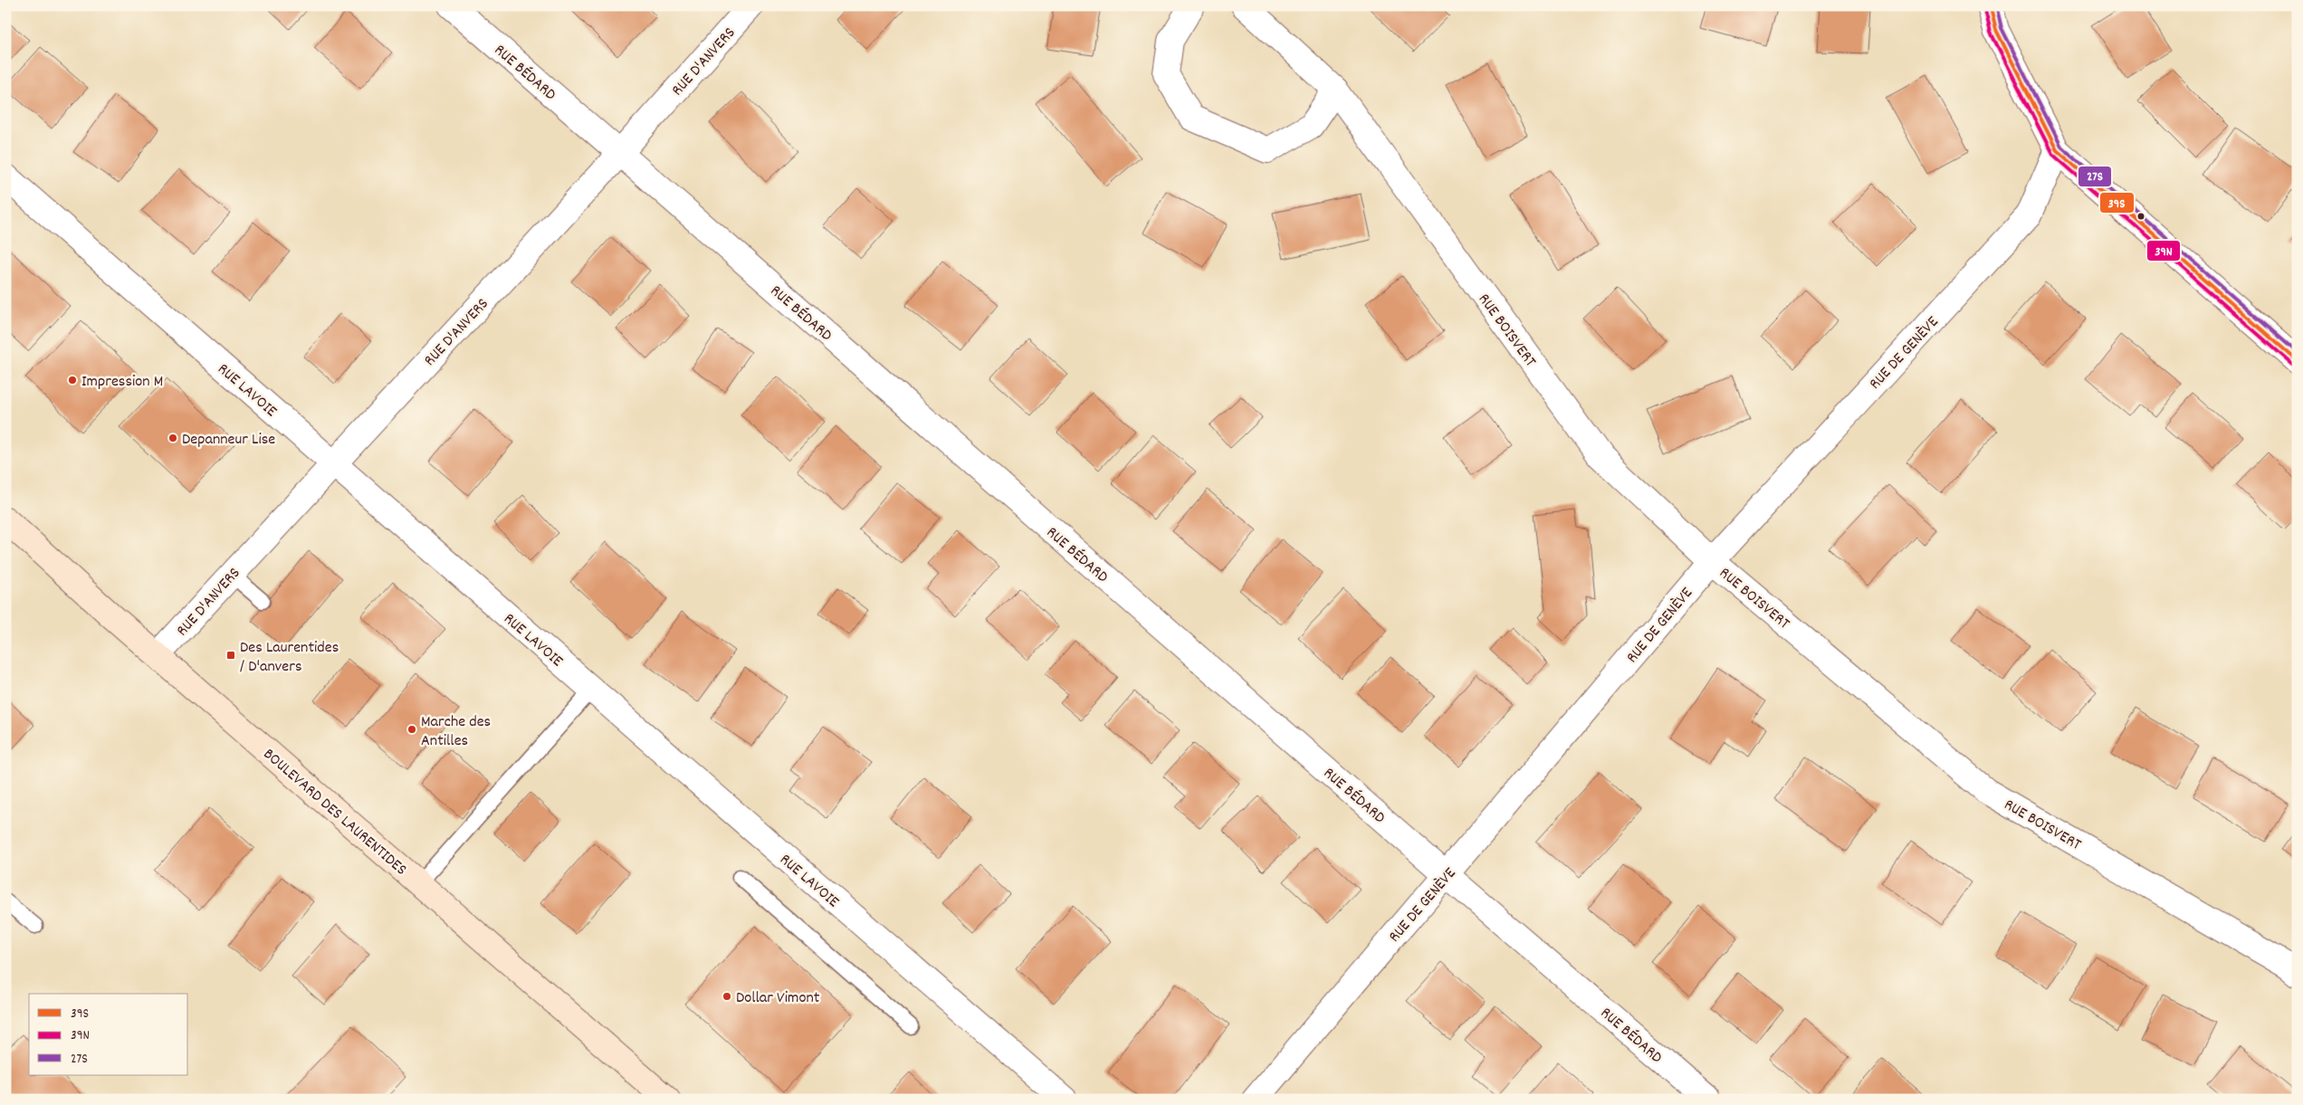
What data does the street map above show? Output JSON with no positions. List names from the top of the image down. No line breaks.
{"streets":{"main road":["BOULEVARD DES LAURENTIDES"],"street":["RUE D'ANVERS","RUE BÉDARD","RUE BOISVERT","RUE DE GENÈVE","RUE LAVOIE"]},"crossings":[["RUE D'ANVERS","RUE BÉDARD"],["RUE D'ANVERS","RUE LAVOIE"],["RUE D'ANVERS","BOULEVARD DES LAURENTIDES"],["RUE BÉDARD","RUE DE GENÈVE"],["RUE BOISVERT","RUE DE GENÈVE"]],"places":{"other":["Impression M","Depanneur Lise","Marche des Antilles","Dollar Vimont"],"transit":["Des Laurentides / D'anvers"]},"lines":["transit line 39S","transit line 27S","transit line 39N"],"legend":["39S","39N","27S"]}
